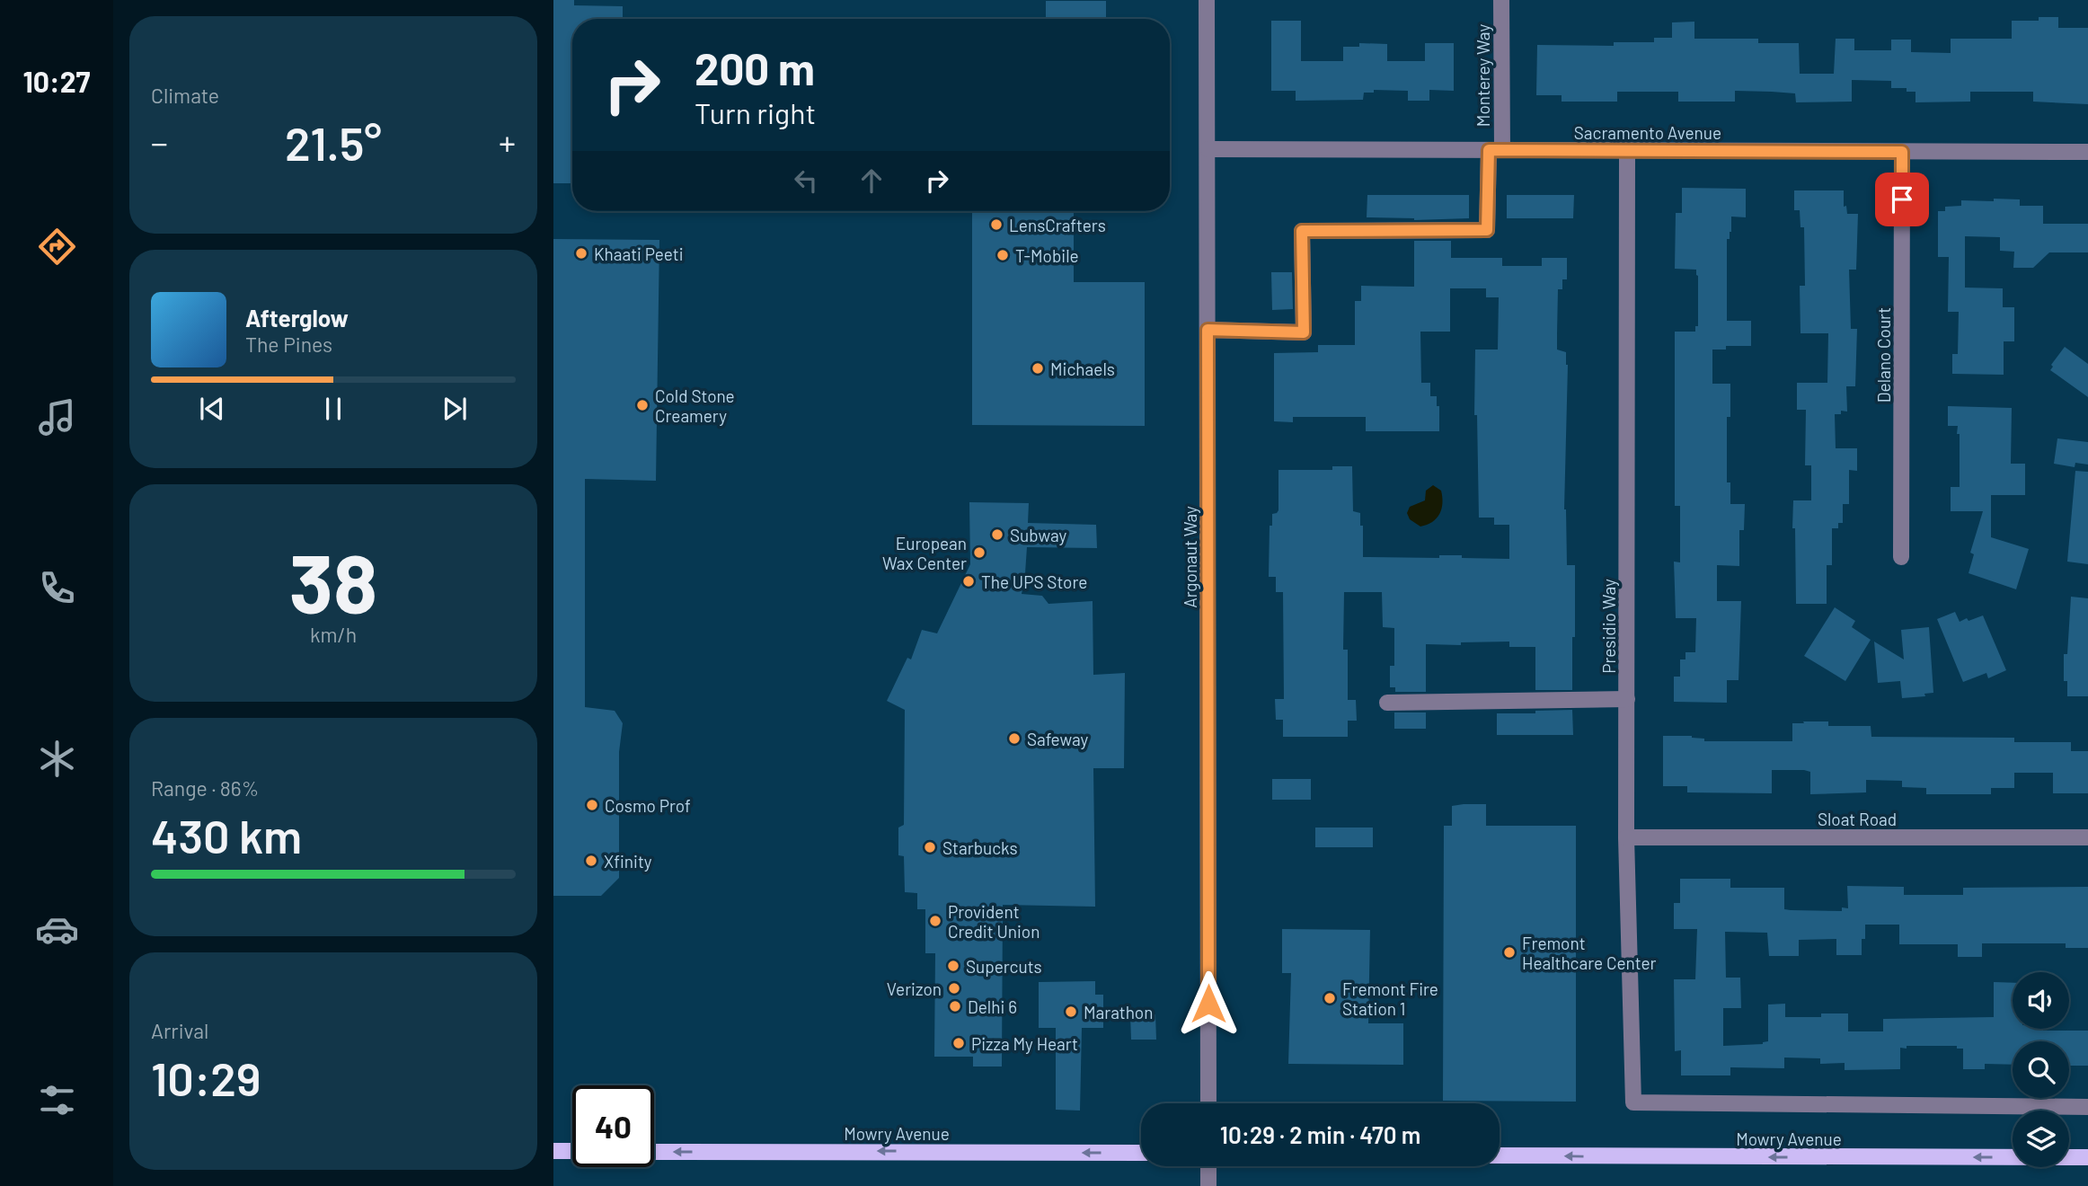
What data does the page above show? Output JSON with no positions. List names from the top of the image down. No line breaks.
{"streets":{"main road":["Mowry Avenue"],"street":["Monterey Way","Sacramento Avenue","Delano Court","Argonaut Way","Presidio Way","Sloat Road"]},"crossings":[["Monterey Way","Sacramento Avenue"],["Monterey Way","Argonaut Way"],["Sacramento Avenue","Delano Court"],["Sacramento Avenue","Argonaut Way"],["Sacramento Avenue","Presidio Way"],["Presidio Way","Sloat Road"],["Presidio Way","Mowry Avenue"]],"places":["LensCrafters","Khaati Peeti","T-Mobile","Michaels","Cold Stone Creamery","Subway","European Wax Center","The UPS Store","Safeway","Cosmo Prof","Starbucks","Xfinity","Provident Credit Union","Fremont Healthcare Center","Supercuts","Verizon","Fremont Fire Station 1","Delhi 6","Marathon","Pizza My Heart"],"page":{"tabs":"10:27","tile":["Climate",["38","km/h"],["Range · 86%","430 km"],["Arrival","10:29"]],"turn":["200 m","Turn right"],"heat":["−","21.5°","+"],"song":["Afterglow","The Pines"],"limit":"40","trip":"10:29 · 2 min · 470 m"}}
